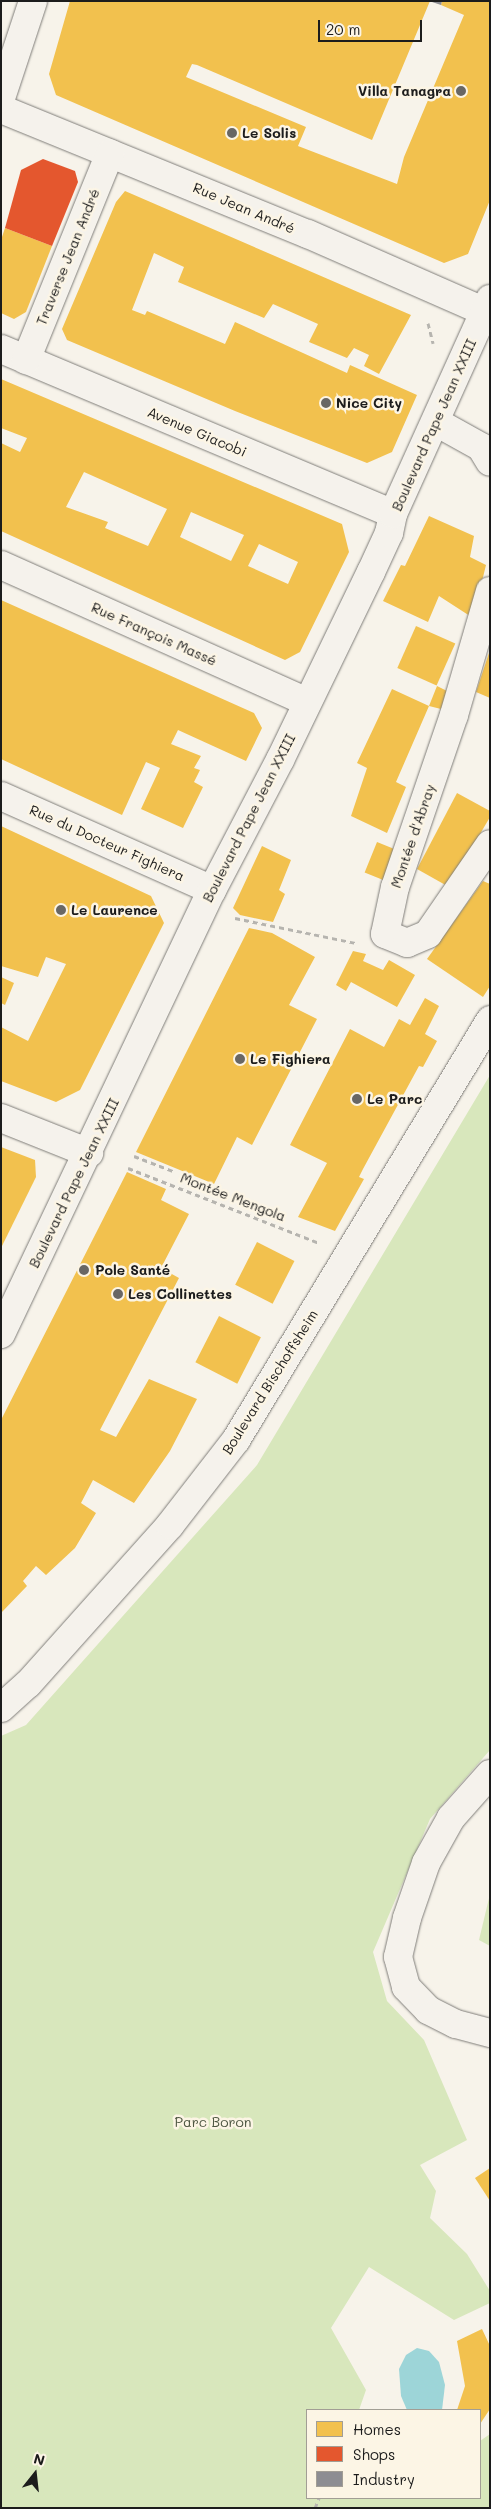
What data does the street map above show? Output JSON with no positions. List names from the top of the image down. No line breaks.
{"streets":{"street":["Rue Jean André","Traverse Jean André","Boulevard Pape Jean XXIII","Avenue Giacobi","Rue François Massé","Montée d'Abray","Rue du Docteur Fighiera","Boulevard Bischoffsheim"],"path":["Montée Mengola"]},"crossings":[["Rue Jean André","Traverse Jean André"],["Rue Jean André","Boulevard Pape Jean XXIII"],["Traverse Jean André","Avenue Giacobi"],["Boulevard Pape Jean XXIII","Avenue Giacobi"],["Boulevard Pape Jean XXIII","Rue François Massé"],["Boulevard Pape Jean XXIII","Rue du Docteur Fighiera"]],"parks":["Parc Boron"],"places":["Villa Tanagra","Le Solis","Nice City","Le Laurence","Le Fighiera","Le Parc","Pole Santé","Les Collinettes"],"legend":["Homes","Shops","Industry"],"scale_bar":"20 m","north":"top"}
